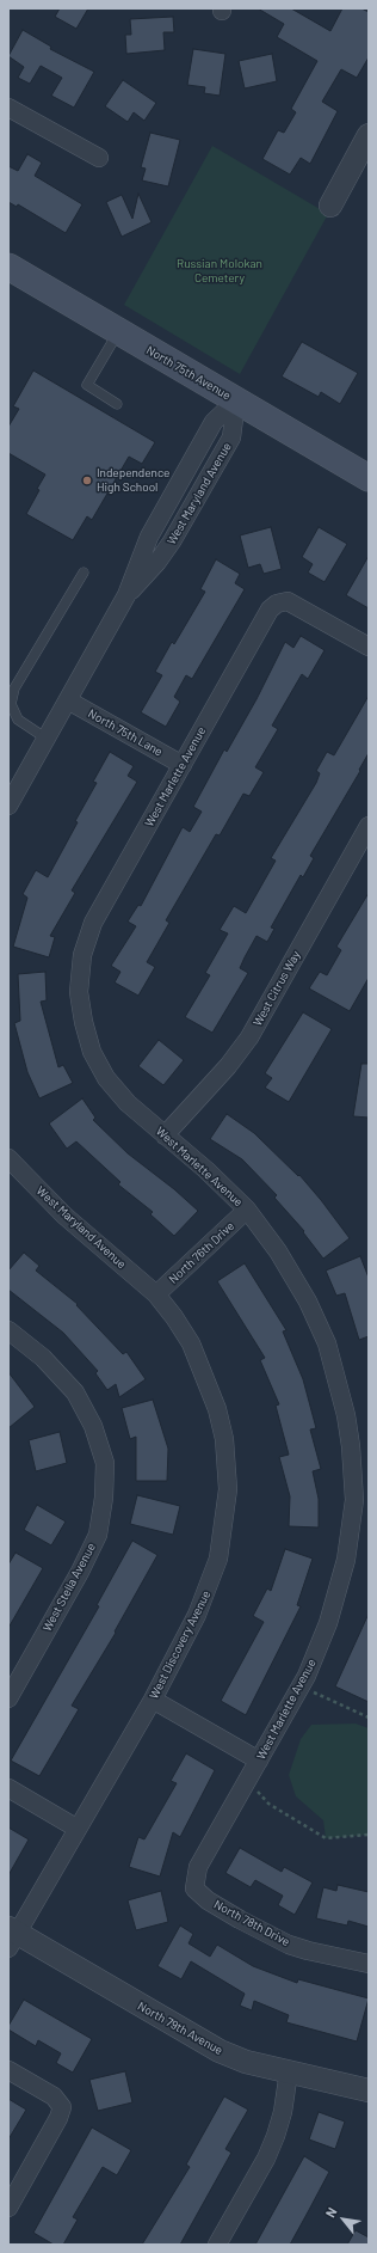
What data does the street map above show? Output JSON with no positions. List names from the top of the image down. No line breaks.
{"streets":{"main road":["North 75th Avenue"],"street":["West Maryland Avenue","North 75th Lane","West Marlette Avenue","West Citrus Way","North 76th Drive","West Stella Avenue","West Discovery Avenue","North 78th Drive","North 79th Avenue"]},"crossings":[["North 75th Avenue","West Maryland Avenue"],["West Maryland Avenue","North 75th Lane"],["West Maryland Avenue","North 76th Drive"],["West Maryland Avenue","West Discovery Avenue"],["North 75th Lane","West Marlette Avenue"],["West Marlette Avenue","West Citrus Way"],["West Marlette Avenue","North 76th Drive"],["West Marlette Avenue","North 78th Drive"],["North 76th Drive","West Discovery Avenue"],["West Discovery Avenue","North 79th Avenue"]],"parks":["Russian Molokan Cemetery"],"places":["Independence High School"],"north":"top left"}
